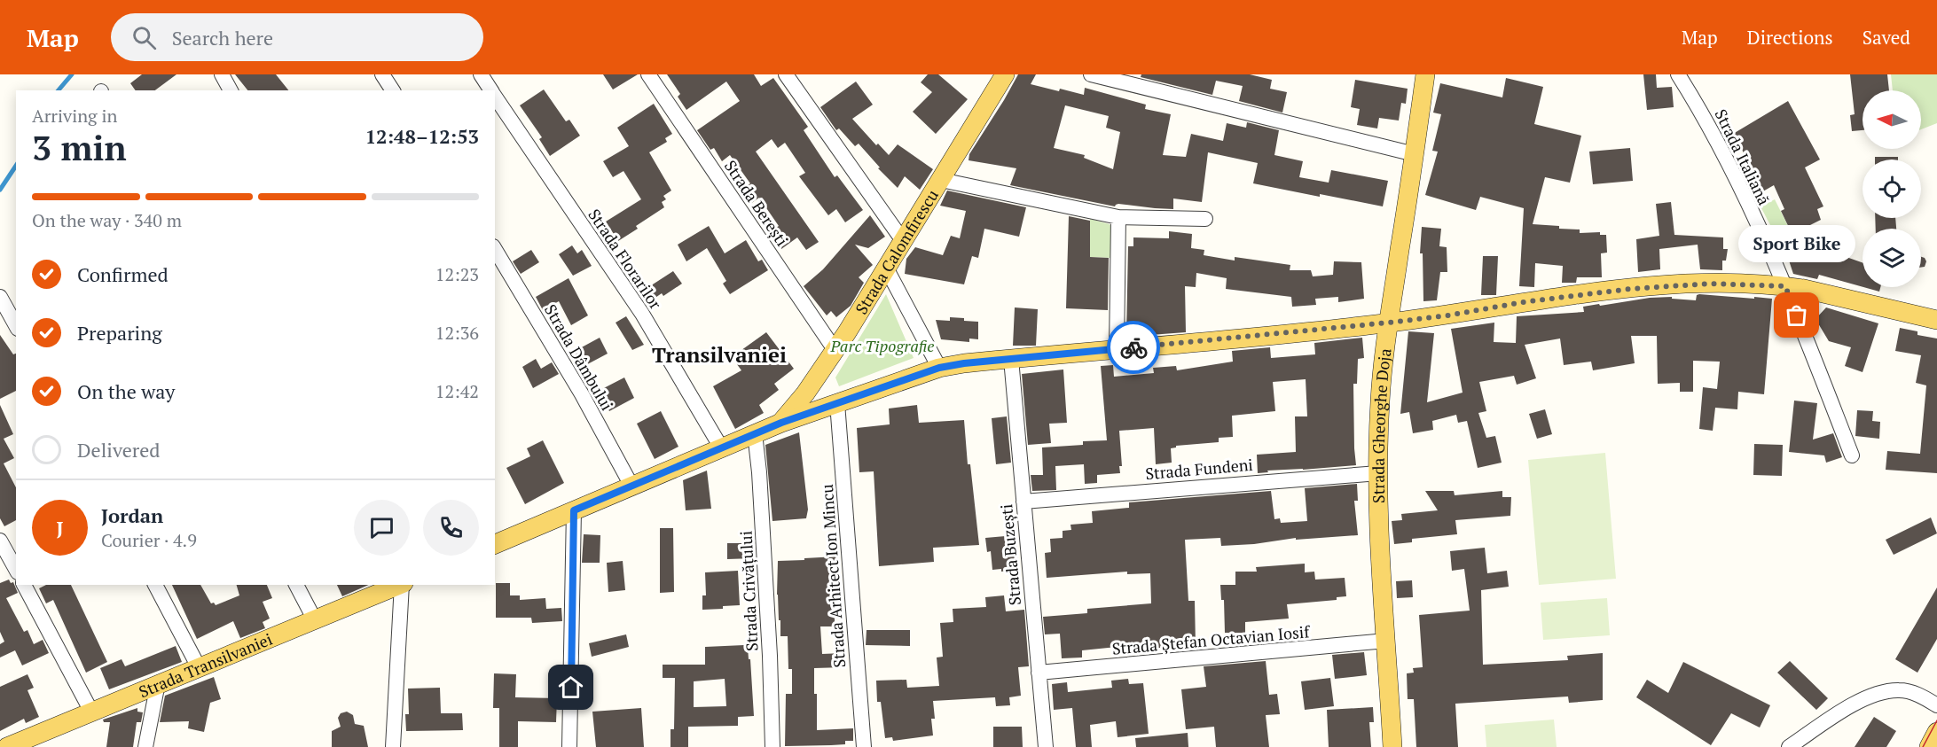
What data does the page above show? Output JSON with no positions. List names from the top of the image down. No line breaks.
{"streets":{"main road":["Strada Calomfirescu","Strada Gheorghe Doja","Strada Transilvaniei"],"street":["Strada Italiană","Strada Berești","Strada Florarilor","Strada Dâmbului","Strada Fundeni","Strada Buzești","Strada Arhitect Ion Mincu","Strada Crivățului","Strada Ștefan Octavian Iosif"]},"crossings":[["Strada Berești","Strada Calomfirescu"],["Strada Gheorghe Doja","Strada Fundeni"],["Strada Gheorghe Doja","Strada Ștefan Octavian Iosif"],["Strada Fundeni","Strada Buzești"],["Strada Buzești","Strada Ștefan Octavian Iosif"]],"districts":["Transilvaniei"],"parks":["Parc Tipografie"],"places":["Sport Bike"],"north":"left","page":{"header":"Map","search":"Search here","nav":["Map","Directions","Saved"],"heading":["3 min","Arriving in","12:48–12:53"],"panel":["Jordan","Courier · 4.9"],"bar":"On the way · 340 m","bubble":"Sport Bike","list":[["Confirmed","12:23"],["Preparing","12:36"],["On the way","12:42"],"Delivered"],"round":"J"}}
